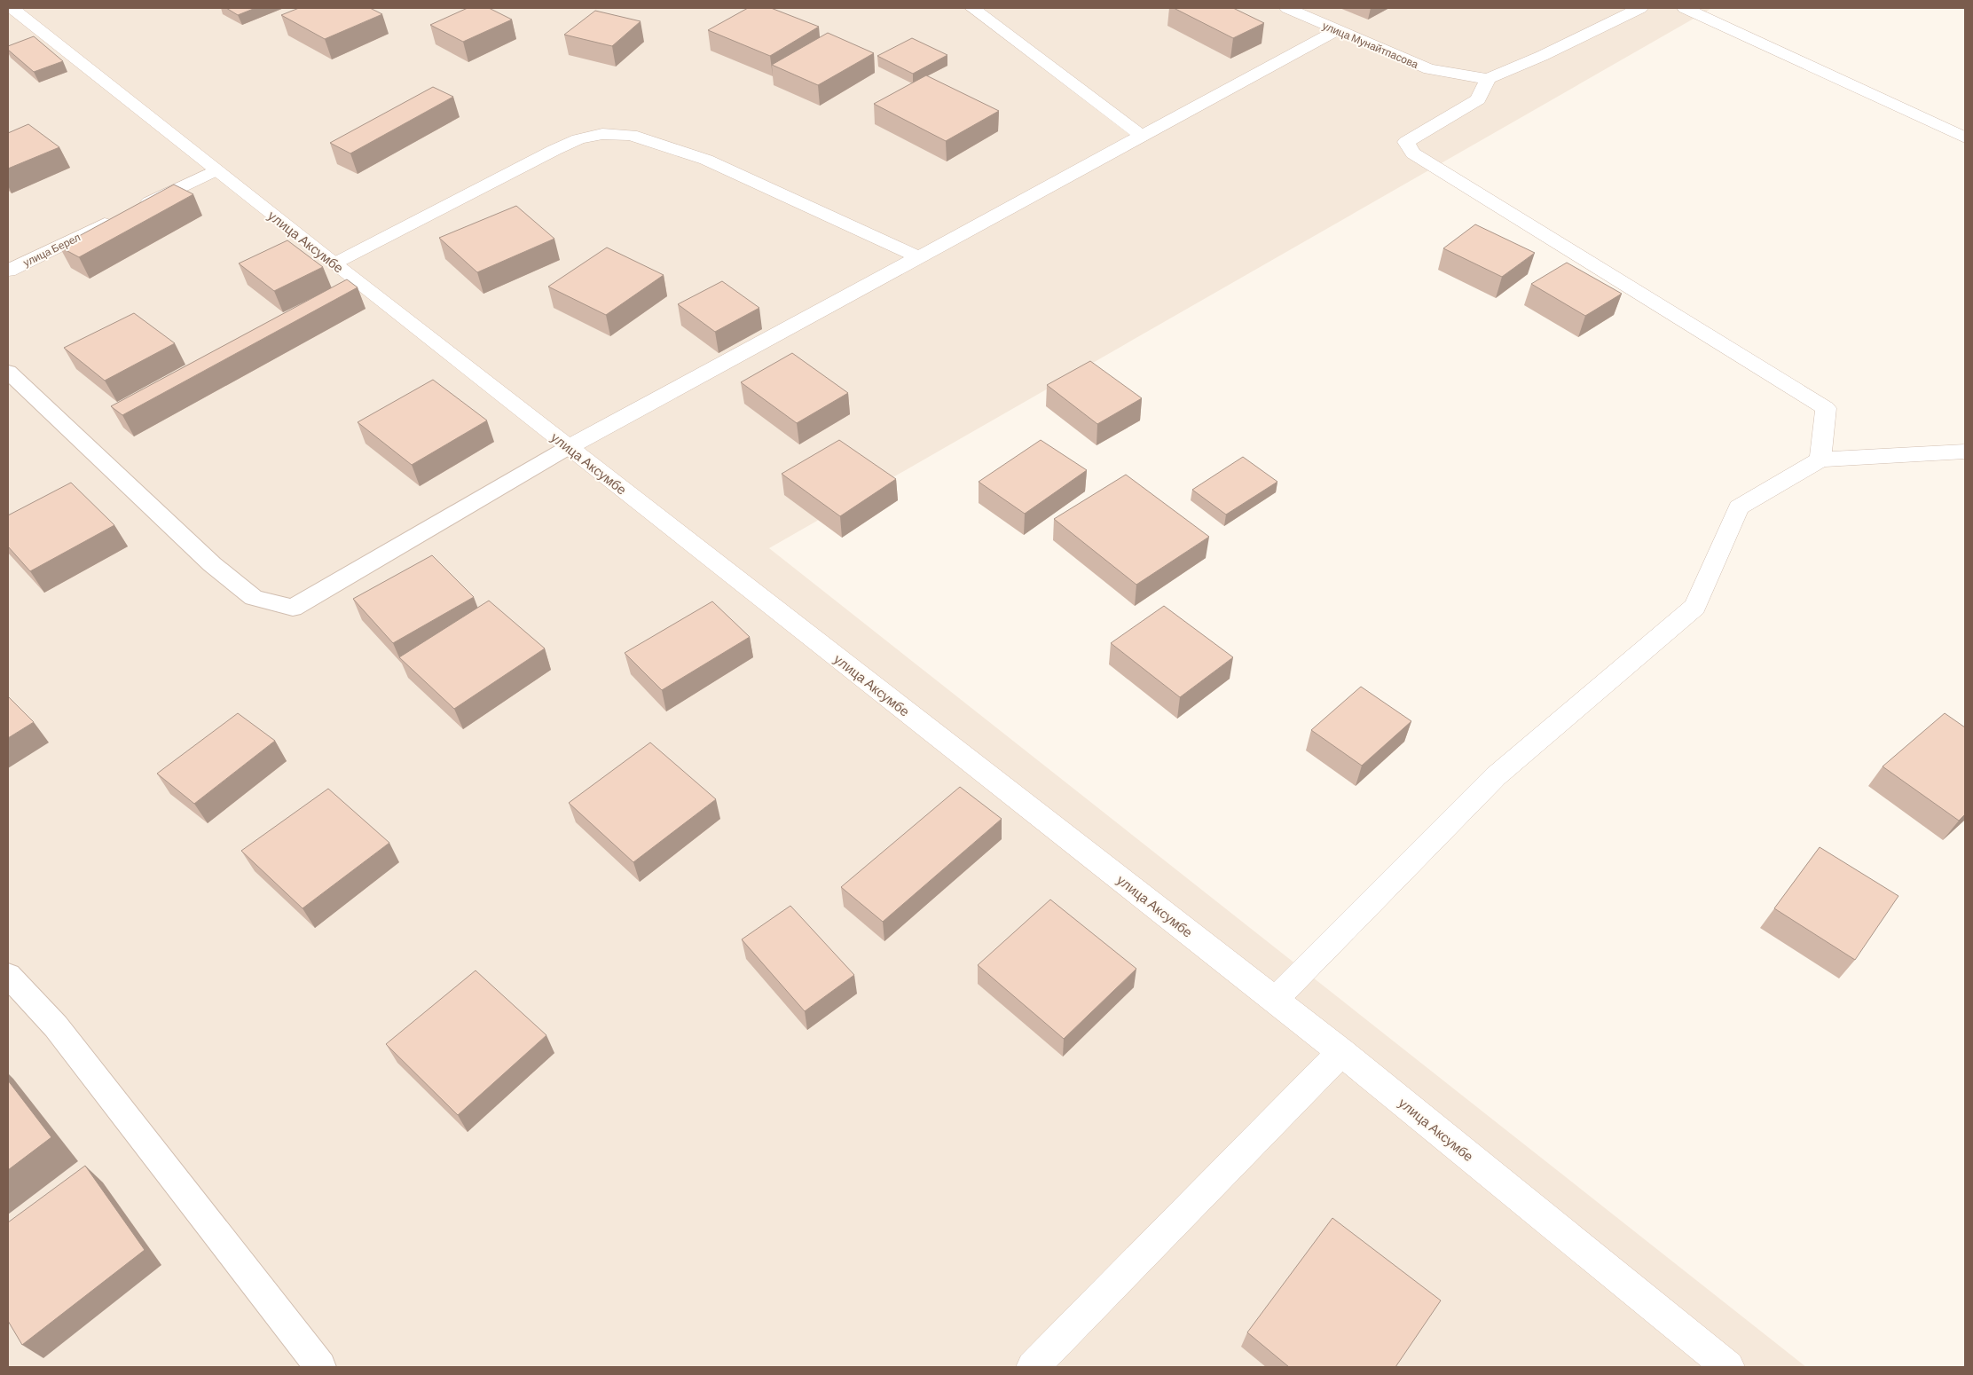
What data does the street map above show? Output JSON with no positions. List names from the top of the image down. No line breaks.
{"streets":{"street":["улица Мунайтпасова","улица Аксумбе","улица Берел"]},"crossings":[["улица Аксумбе","улица Берел"]]}
